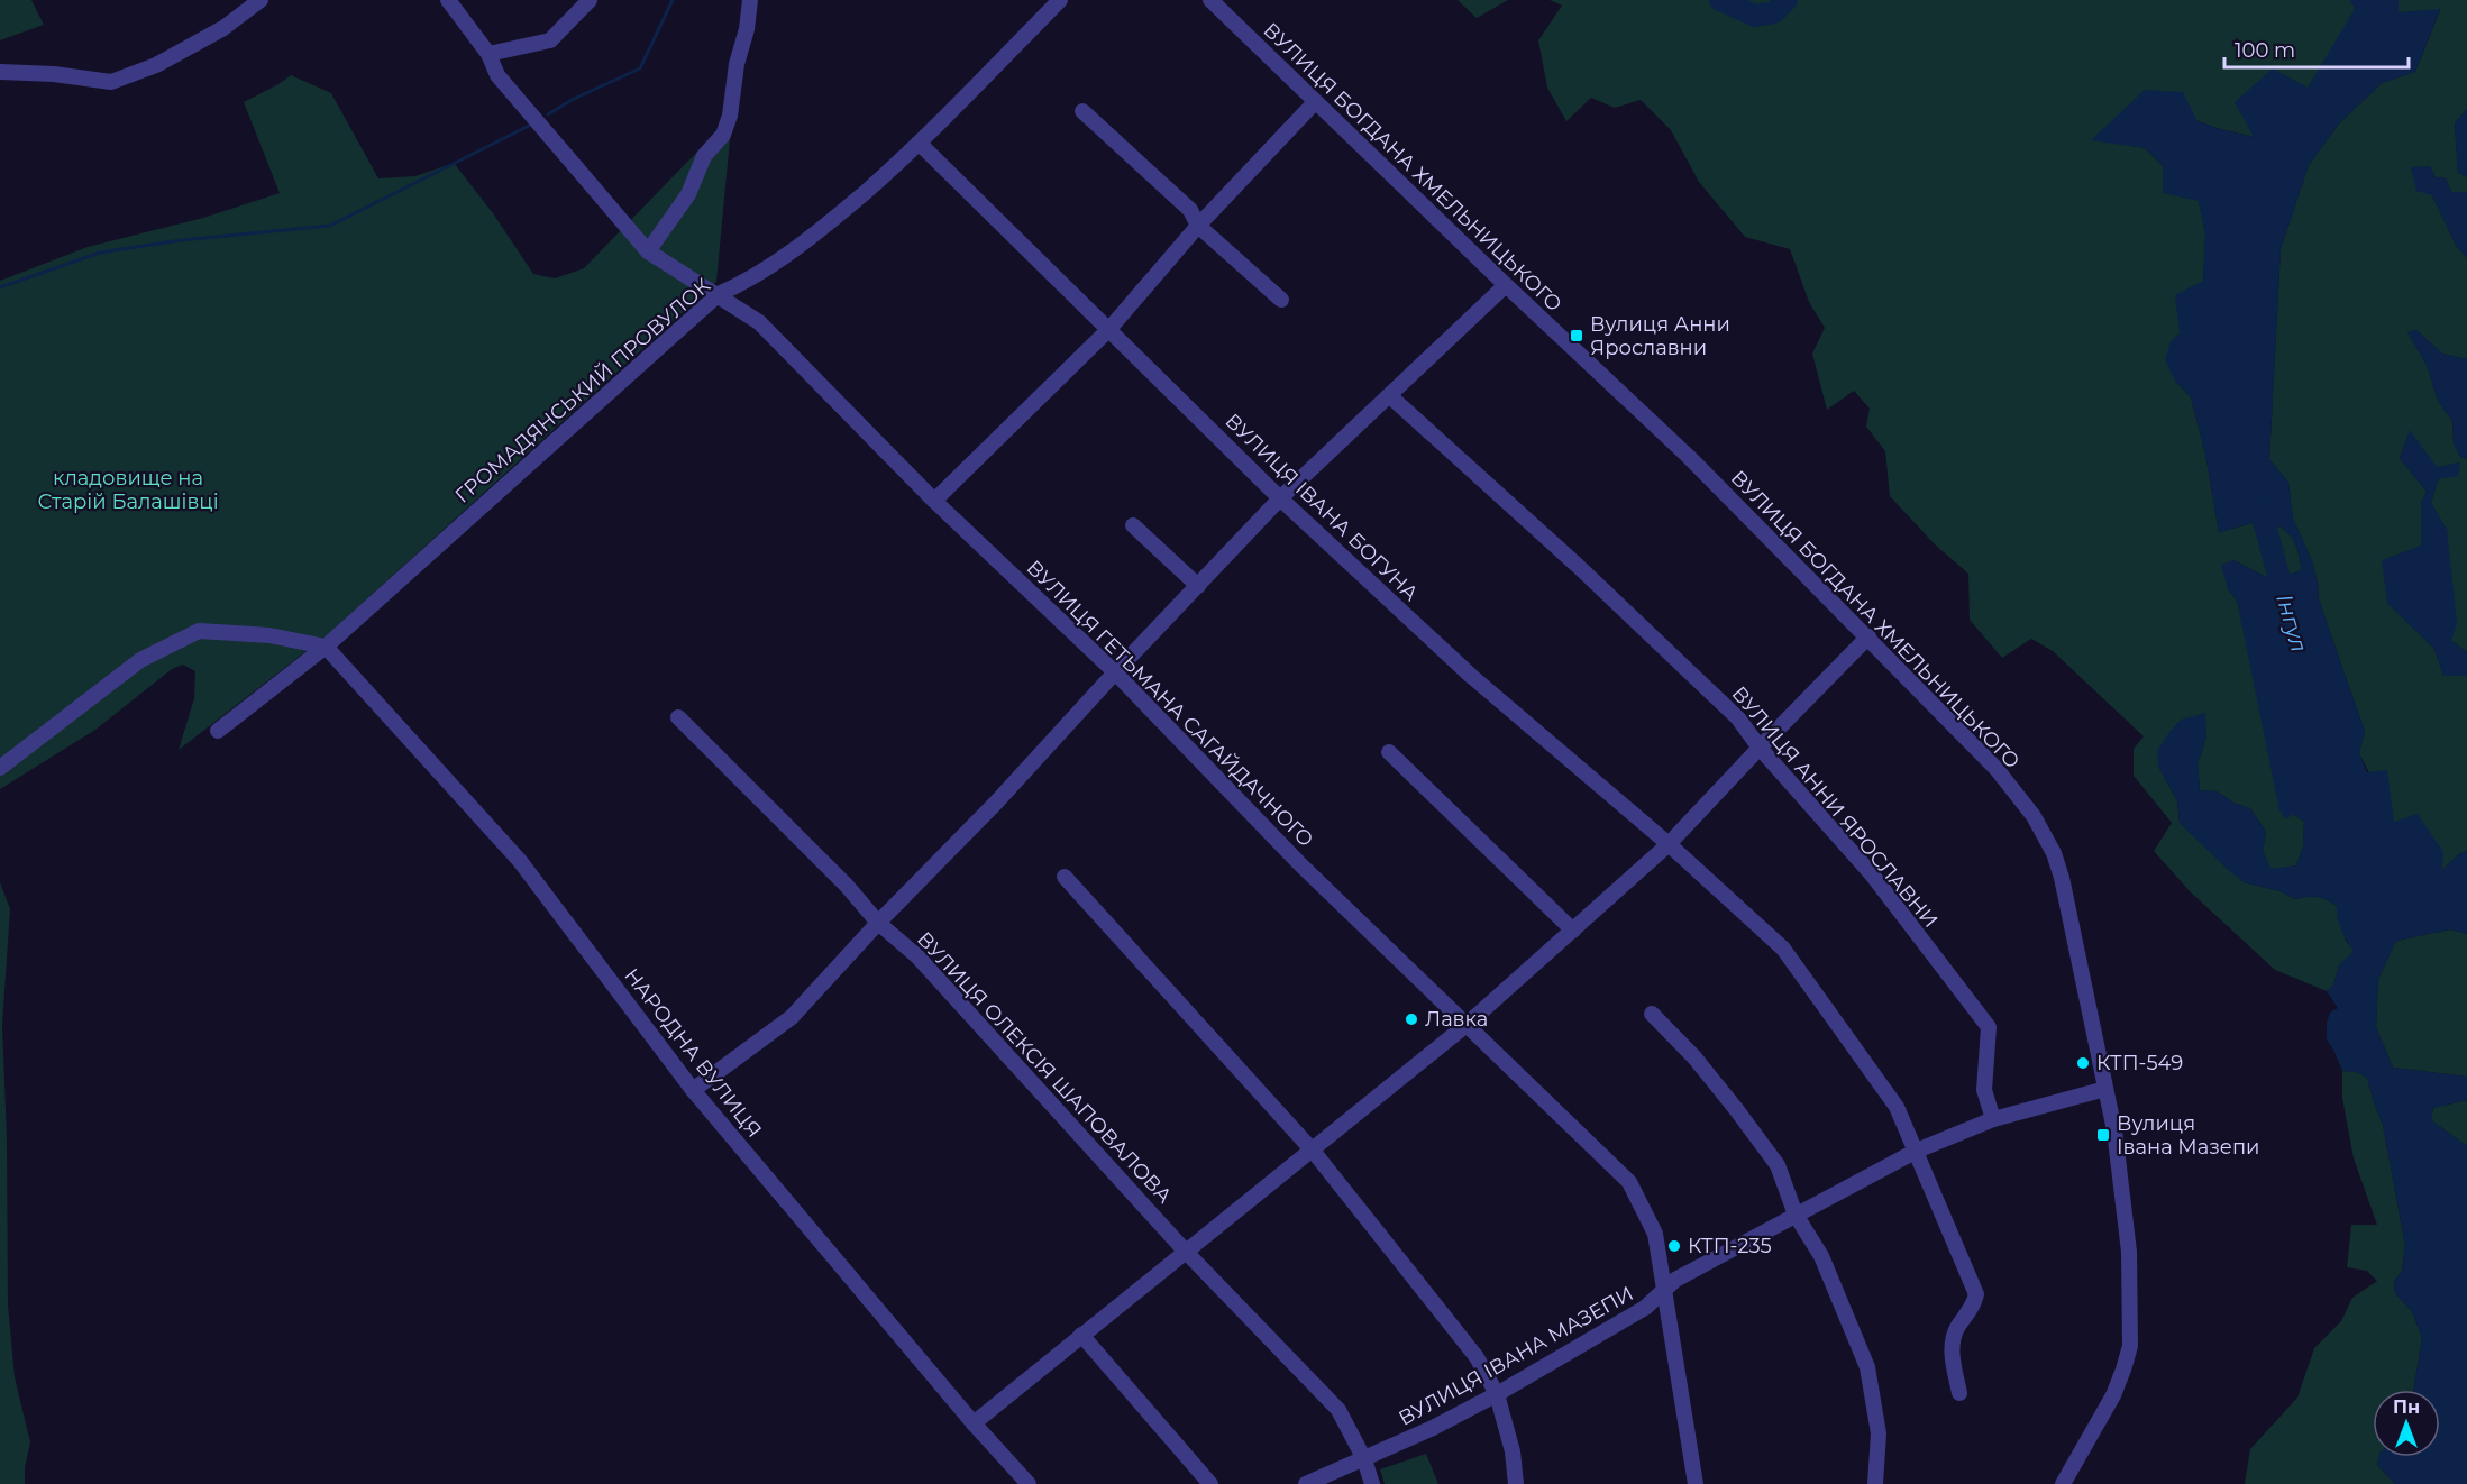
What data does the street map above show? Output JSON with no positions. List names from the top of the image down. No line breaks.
{"streets":{"street":["ВУЛИЦЯ БОГДАНА ХМЕЛЬНИЦЬКОГО","ГРОМАДЯНСЬКИЙ ПРОВУЛОК","ВУЛИЦЯ ІВАНА БОГУНА","ВУЛИЦЯ ГЕТЬМАНА САГАЙДАЧНОГО","ВУЛИЦЯ АННИ ЯРОСЛАВНИ","НАРОДНА ВУЛИЦЯ","ВУЛИЦЯ ОЛЕКСІЯ ШАПОВАЛОВА","ВУЛИЦЯ ІВАНА МАЗЕПИ"]},"crossings":[["ВУЛИЦЯ БОГДАНА ХМЕЛЬНИЦЬКОГО","ВУЛИЦЯ ІВАНА МАЗЕПИ"],["ГРОМАДЯНСЬКИЙ ПРОВУЛОК","ВУЛИЦЯ ІВАНА БОГУНА"],["ГРОМАДЯНСЬКИЙ ПРОВУЛОК","ВУЛИЦЯ ГЕТЬМАНА САГАЙДАЧНОГО"],["ГРОМАДЯНСЬКИЙ ПРОВУЛОК","НАРОДНА ВУЛИЦЯ"],["ВУЛИЦЯ ІВАНА БОГУНА","ВУЛИЦЯ ІВАНА МАЗЕПИ"],["ВУЛИЦЯ ГЕТЬМАНА САГАЙДАЧНОГО","ВУЛИЦЯ ІВАНА МАЗЕПИ"],["ВУЛИЦЯ АННИ ЯРОСЛАВНИ","ВУЛИЦЯ ІВАНА МАЗЕПИ"],["ВУЛИЦЯ ОЛЕКСІЯ ШАПОВАЛОВА","ВУЛИЦЯ ІВАНА МАЗЕПИ"]],"water":["Інгул"],"parks":["кладовище на Старій Балашівці"],"places":{"transit":["Вулиця Анни Ярославни","Вулиця Івана Мазепи"],"other":["Лавка","КТП-549","КТП-235"]},"scale_bar":"100 m","north":"top"}
